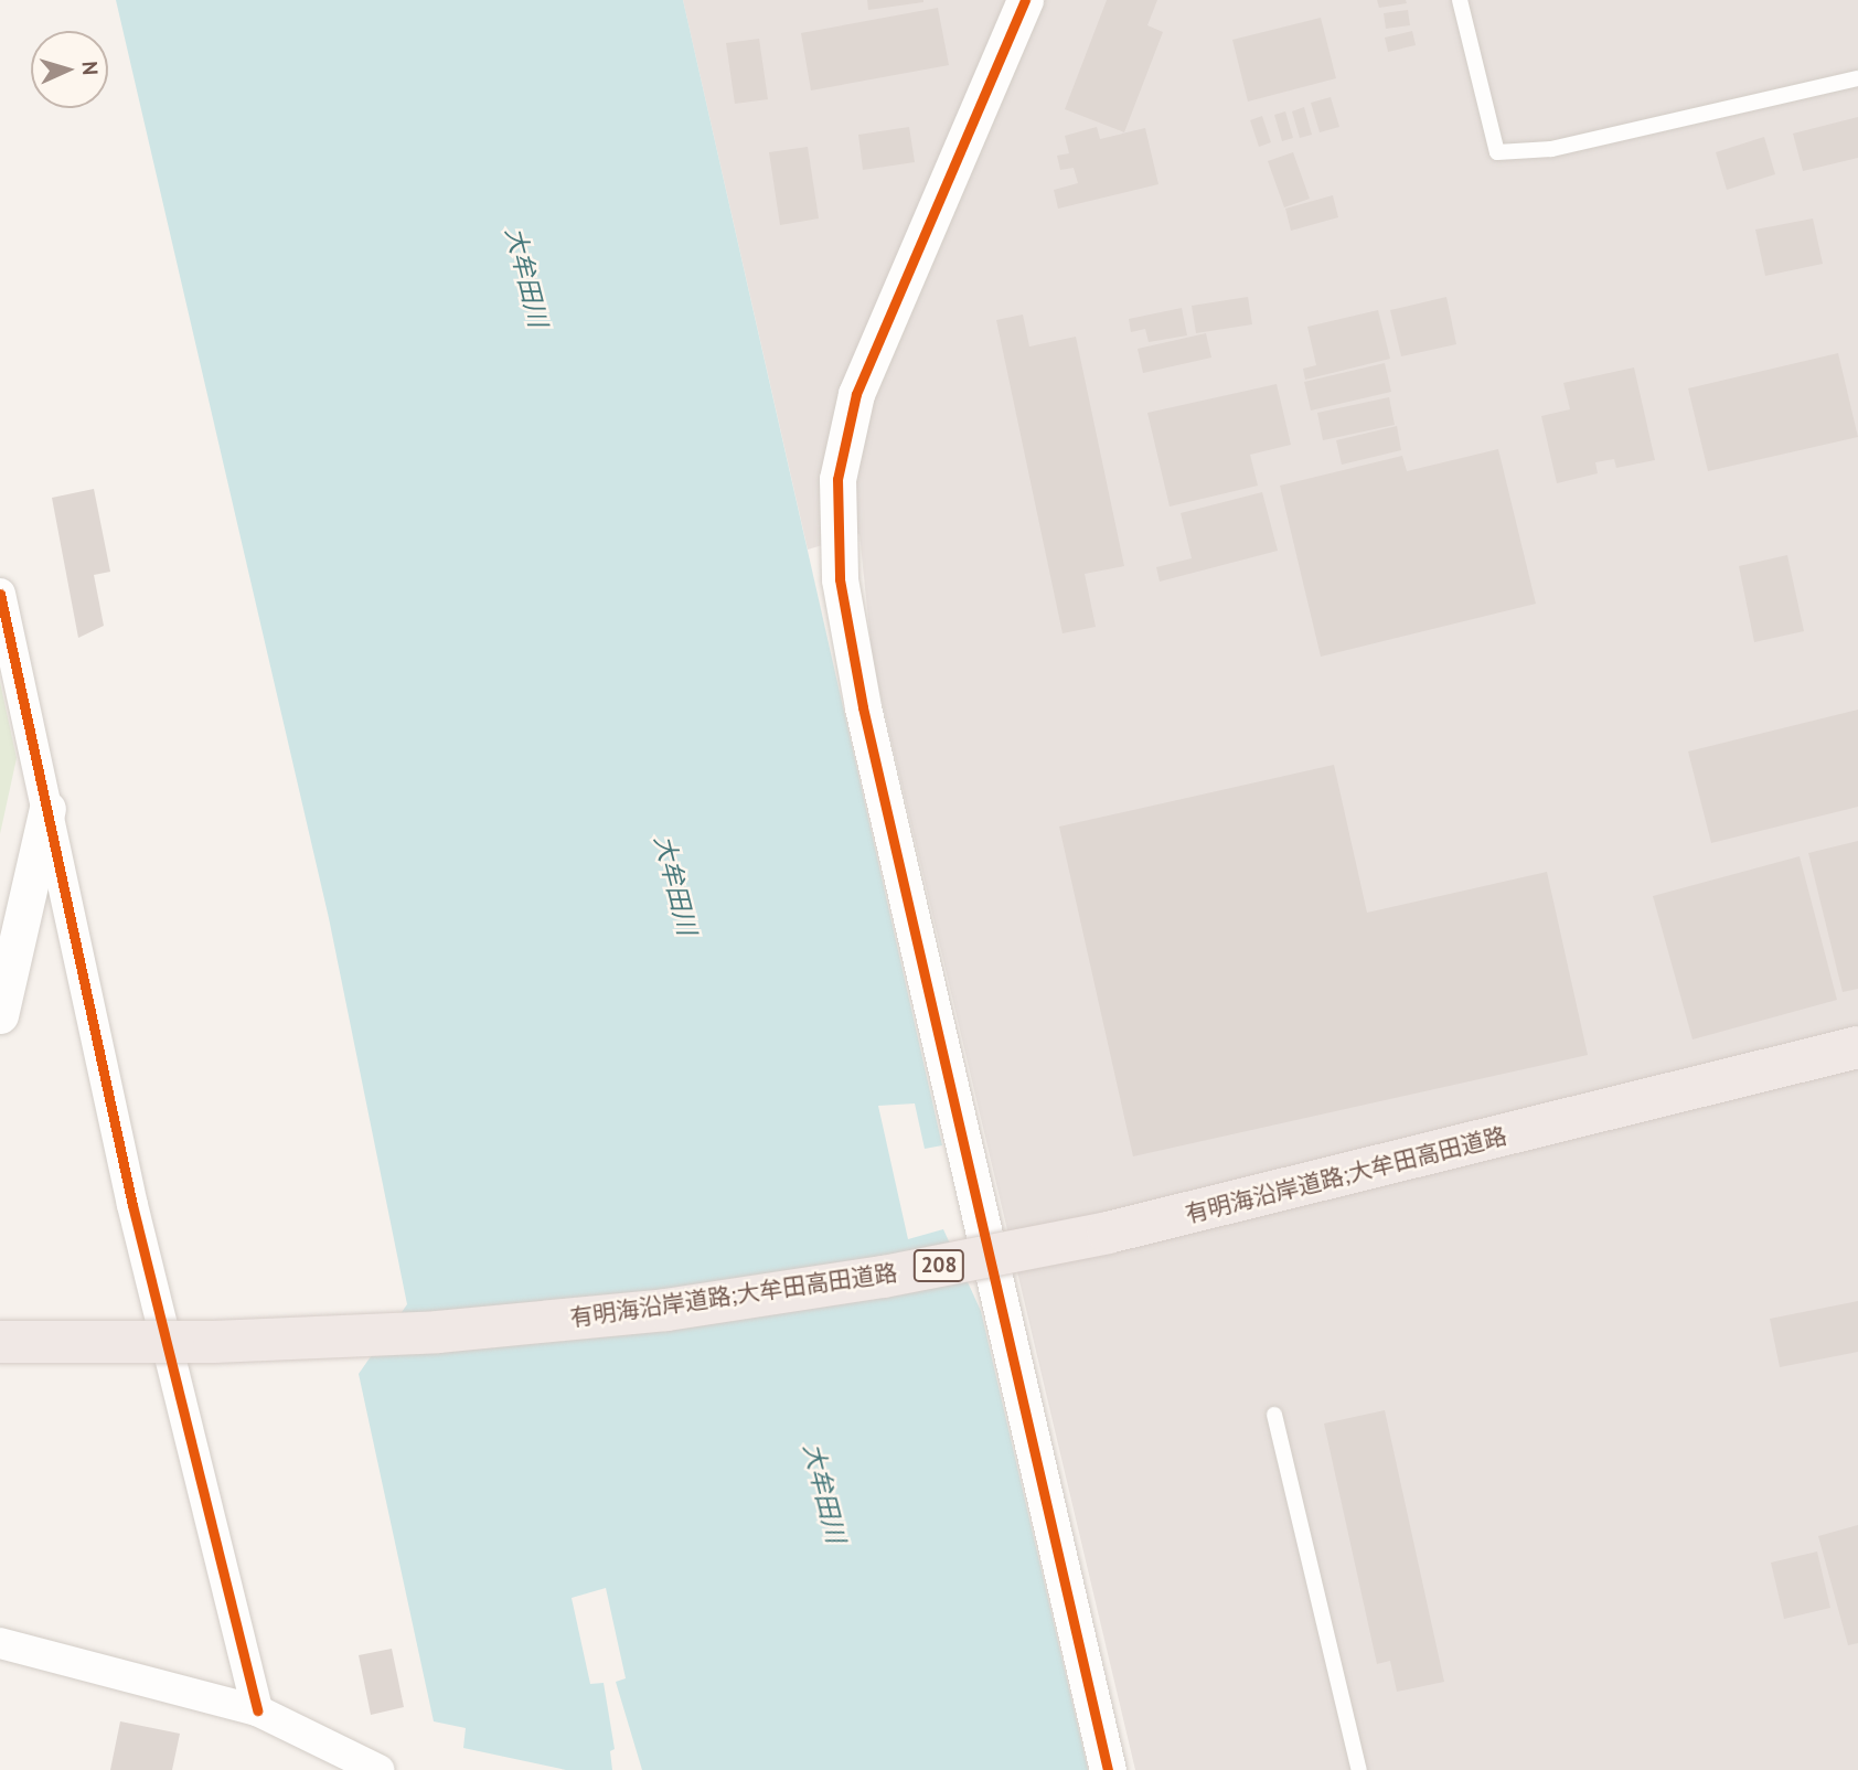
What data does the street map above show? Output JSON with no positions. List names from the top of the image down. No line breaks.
{"streets":{"highway":["有明海沿岸道路;大牟田高田道路","208"]},"water":["大牟田川"],"north":"right"}
